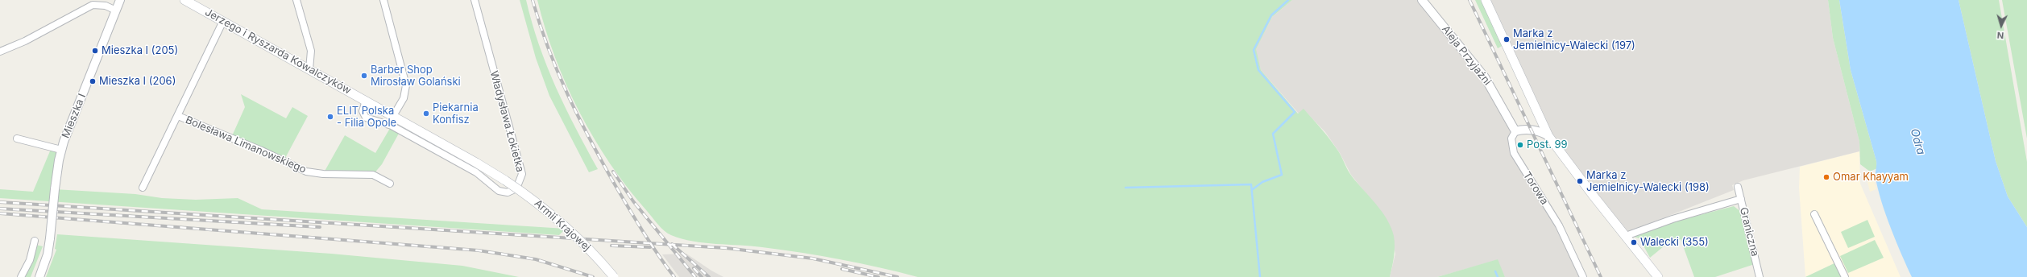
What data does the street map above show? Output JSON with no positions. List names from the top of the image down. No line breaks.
{"streets":{"main road":["Jerzego i Ryszarda Kowalczyków","Armii Krajowej"],"street":["Aleja Przyjaźni","Mieszka I","Władysława Łokietka","Bolesława Limanowskiego","Torowa","Graniczna"]},"crossings":[["Jerzego i Ryszarda Kowalczyków","Władysława Łokietka"],["Jerzego i Ryszarda Kowalczyków","Armii Krajowej"],["Aleja Przyjaźni","Torowa"]],"water":["Odra"],"places":["Marka z Jemielnicy-Walecki (197)","Mieszka I (205)","Barber Shop Mirosław Golański","Mieszka I (206)","Piekarnia Konfisz","ELIT Polska - Filia Opole","Post. 99","Omar Khayyam","Marka z Jemielnicy-Walecki (198)","Walecki (355)"],"north":"bottom"}
